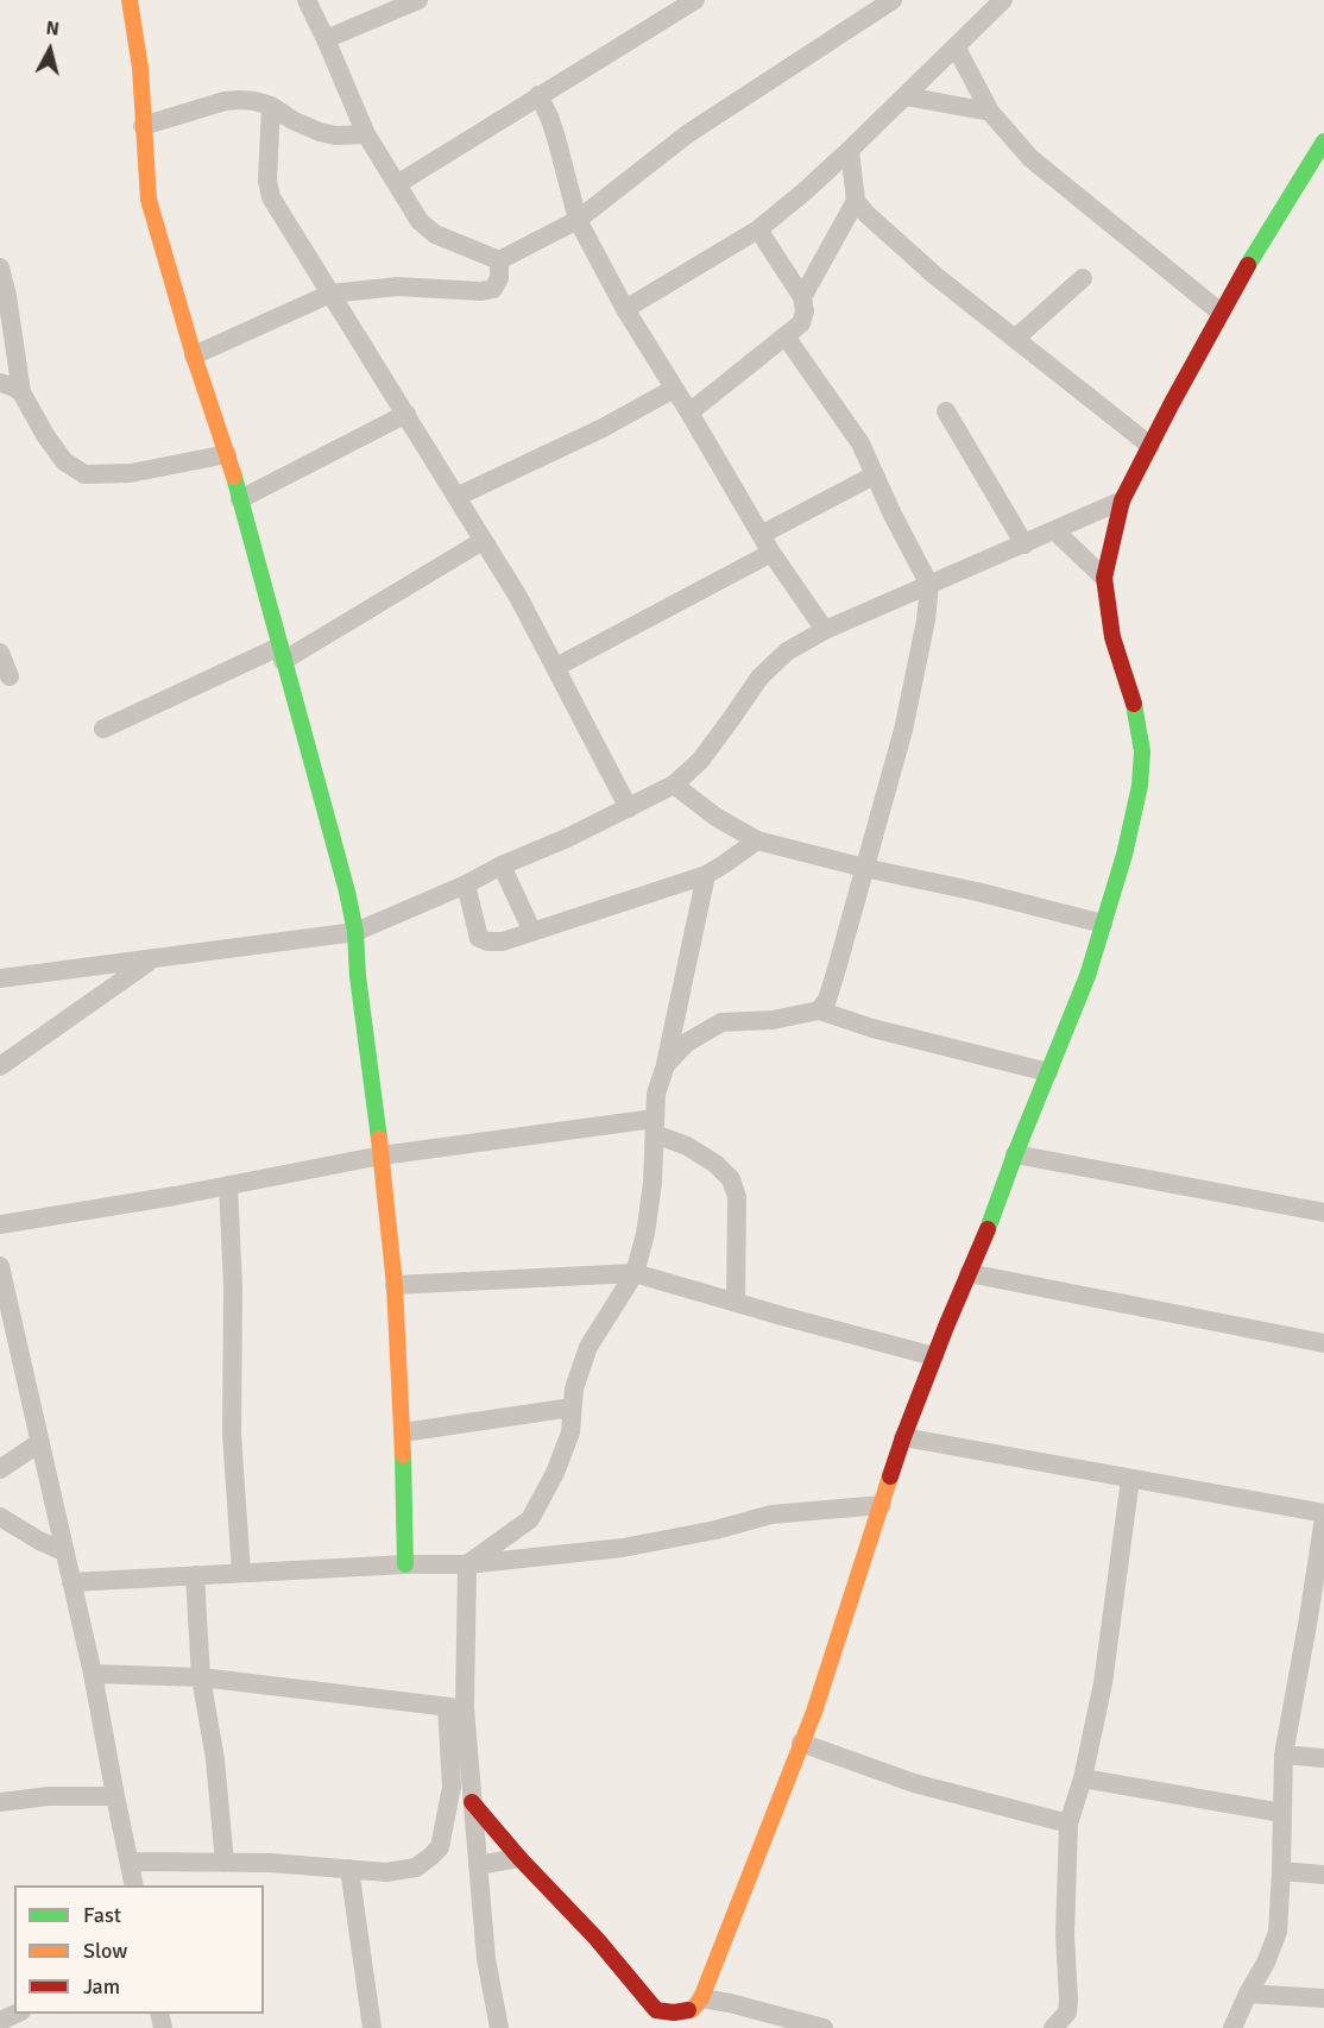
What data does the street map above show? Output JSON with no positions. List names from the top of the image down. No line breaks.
{"legend":["Fast","Slow","Jam"],"north":"top"}
